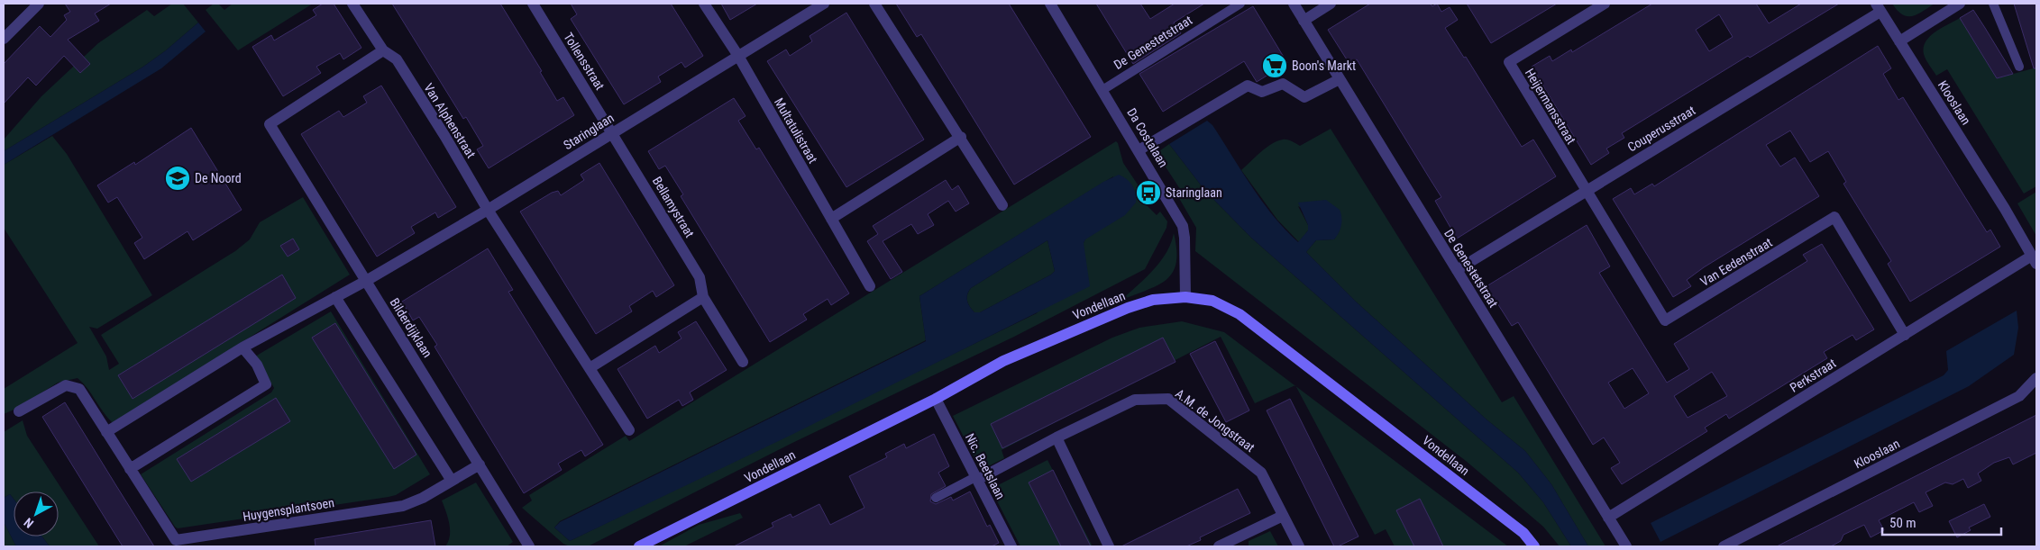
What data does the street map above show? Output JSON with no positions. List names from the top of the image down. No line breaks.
{"streets":{"street":["De Genestetstraat","Tollensstraat","Klooslaan","Heijermansstraat","Van Alphenstraat","Couperusstraat","Multatulistraat","Staringlaan","Da Costalaan","Bellamystraat","Van Eedenstraat","Vondellaan","Bilderdijklaan","Perkstraat","A.M. de Jongstraat","Nic. Beetslaan","Huygensplantsoen"]},"crossings":[["De Genestetstraat","Couperusstraat"],["De Genestetstraat","Da Costalaan"],["De Genestetstraat","Perkstraat"],["Tollensstraat","Staringlaan"],["Tollensstraat","Bellamystraat"],["Klooslaan","Couperusstraat"],["Klooslaan","Perkstraat"],["Heijermansstraat","Couperusstraat"],["Heijermansstraat","Van Eedenstraat"],["Van Alphenstraat","Staringlaan"],["Van Alphenstraat","Bilderdijklaan"],["Couperusstraat","Van Eedenstraat"],["Multatulistraat","Staringlaan"],["Staringlaan","Bellamystraat"],["Staringlaan","Bilderdijklaan"],["Da Costalaan","Vondellaan"],["Van Eedenstraat","Perkstraat"],["Vondellaan","Nic. Beetslaan"],["Bilderdijklaan","Huygensplantsoen"],["A.M. de Jongstraat","Nic. Beetslaan"]],"places":{"supermarket":["Boon's Markt"],"school or university":["De Noord"],"bus stop":["Staringlaan"]},"scale_bar":"50 m","north":"bottom left"}
